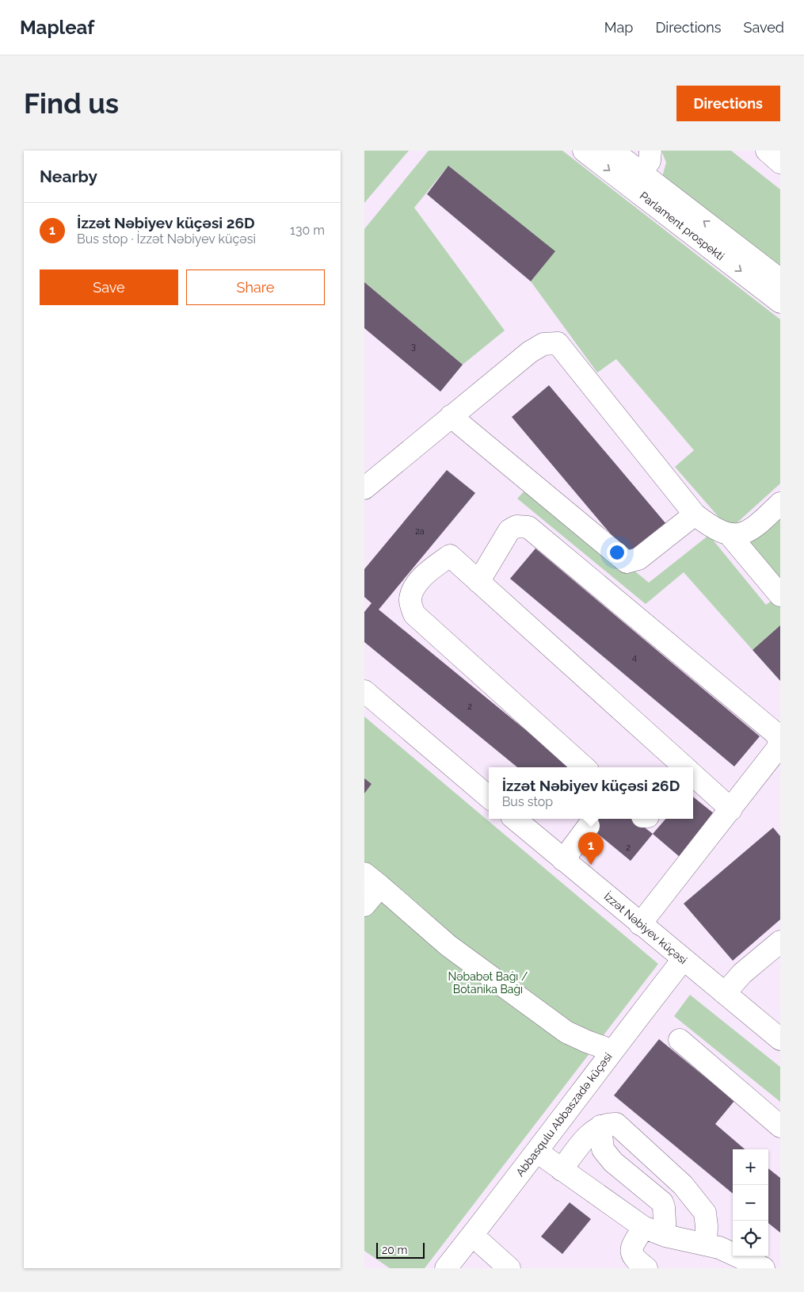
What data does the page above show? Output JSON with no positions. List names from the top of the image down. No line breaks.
{"streets":{"main road":["Parlament prospekti","İzzət Nəbiyev küçəsi","Abbasqulu Abbaszadə küçəsi"]},"crossings":[["İzzət Nəbiyev küçəsi","Abbasqulu Abbaszadə küçəsi"]],"parks":["Nəbabət Bağı / Botanika Bağı"],"house_numbers":["3","2a","4","2","2"],"scale_bar":"20 m","page":{"header":"Mapleaf","nav":["Map","Directions","Saved"],"buttons":["Directions",["Save","Share"]],"title":"Find us","heading":"Nearby","list":[{"mark":"1","name":"İzzət Nəbiyev küçəsi 26D","note":"Bus stop · İzzət Nəbiyev küçəsi","value":"130 m"}],"popup":["İzzət Nəbiyev küçəsi 26D","Bus stop"],"pins":"1","map_buttons":["+","−"],"scale":"20 m"}}
